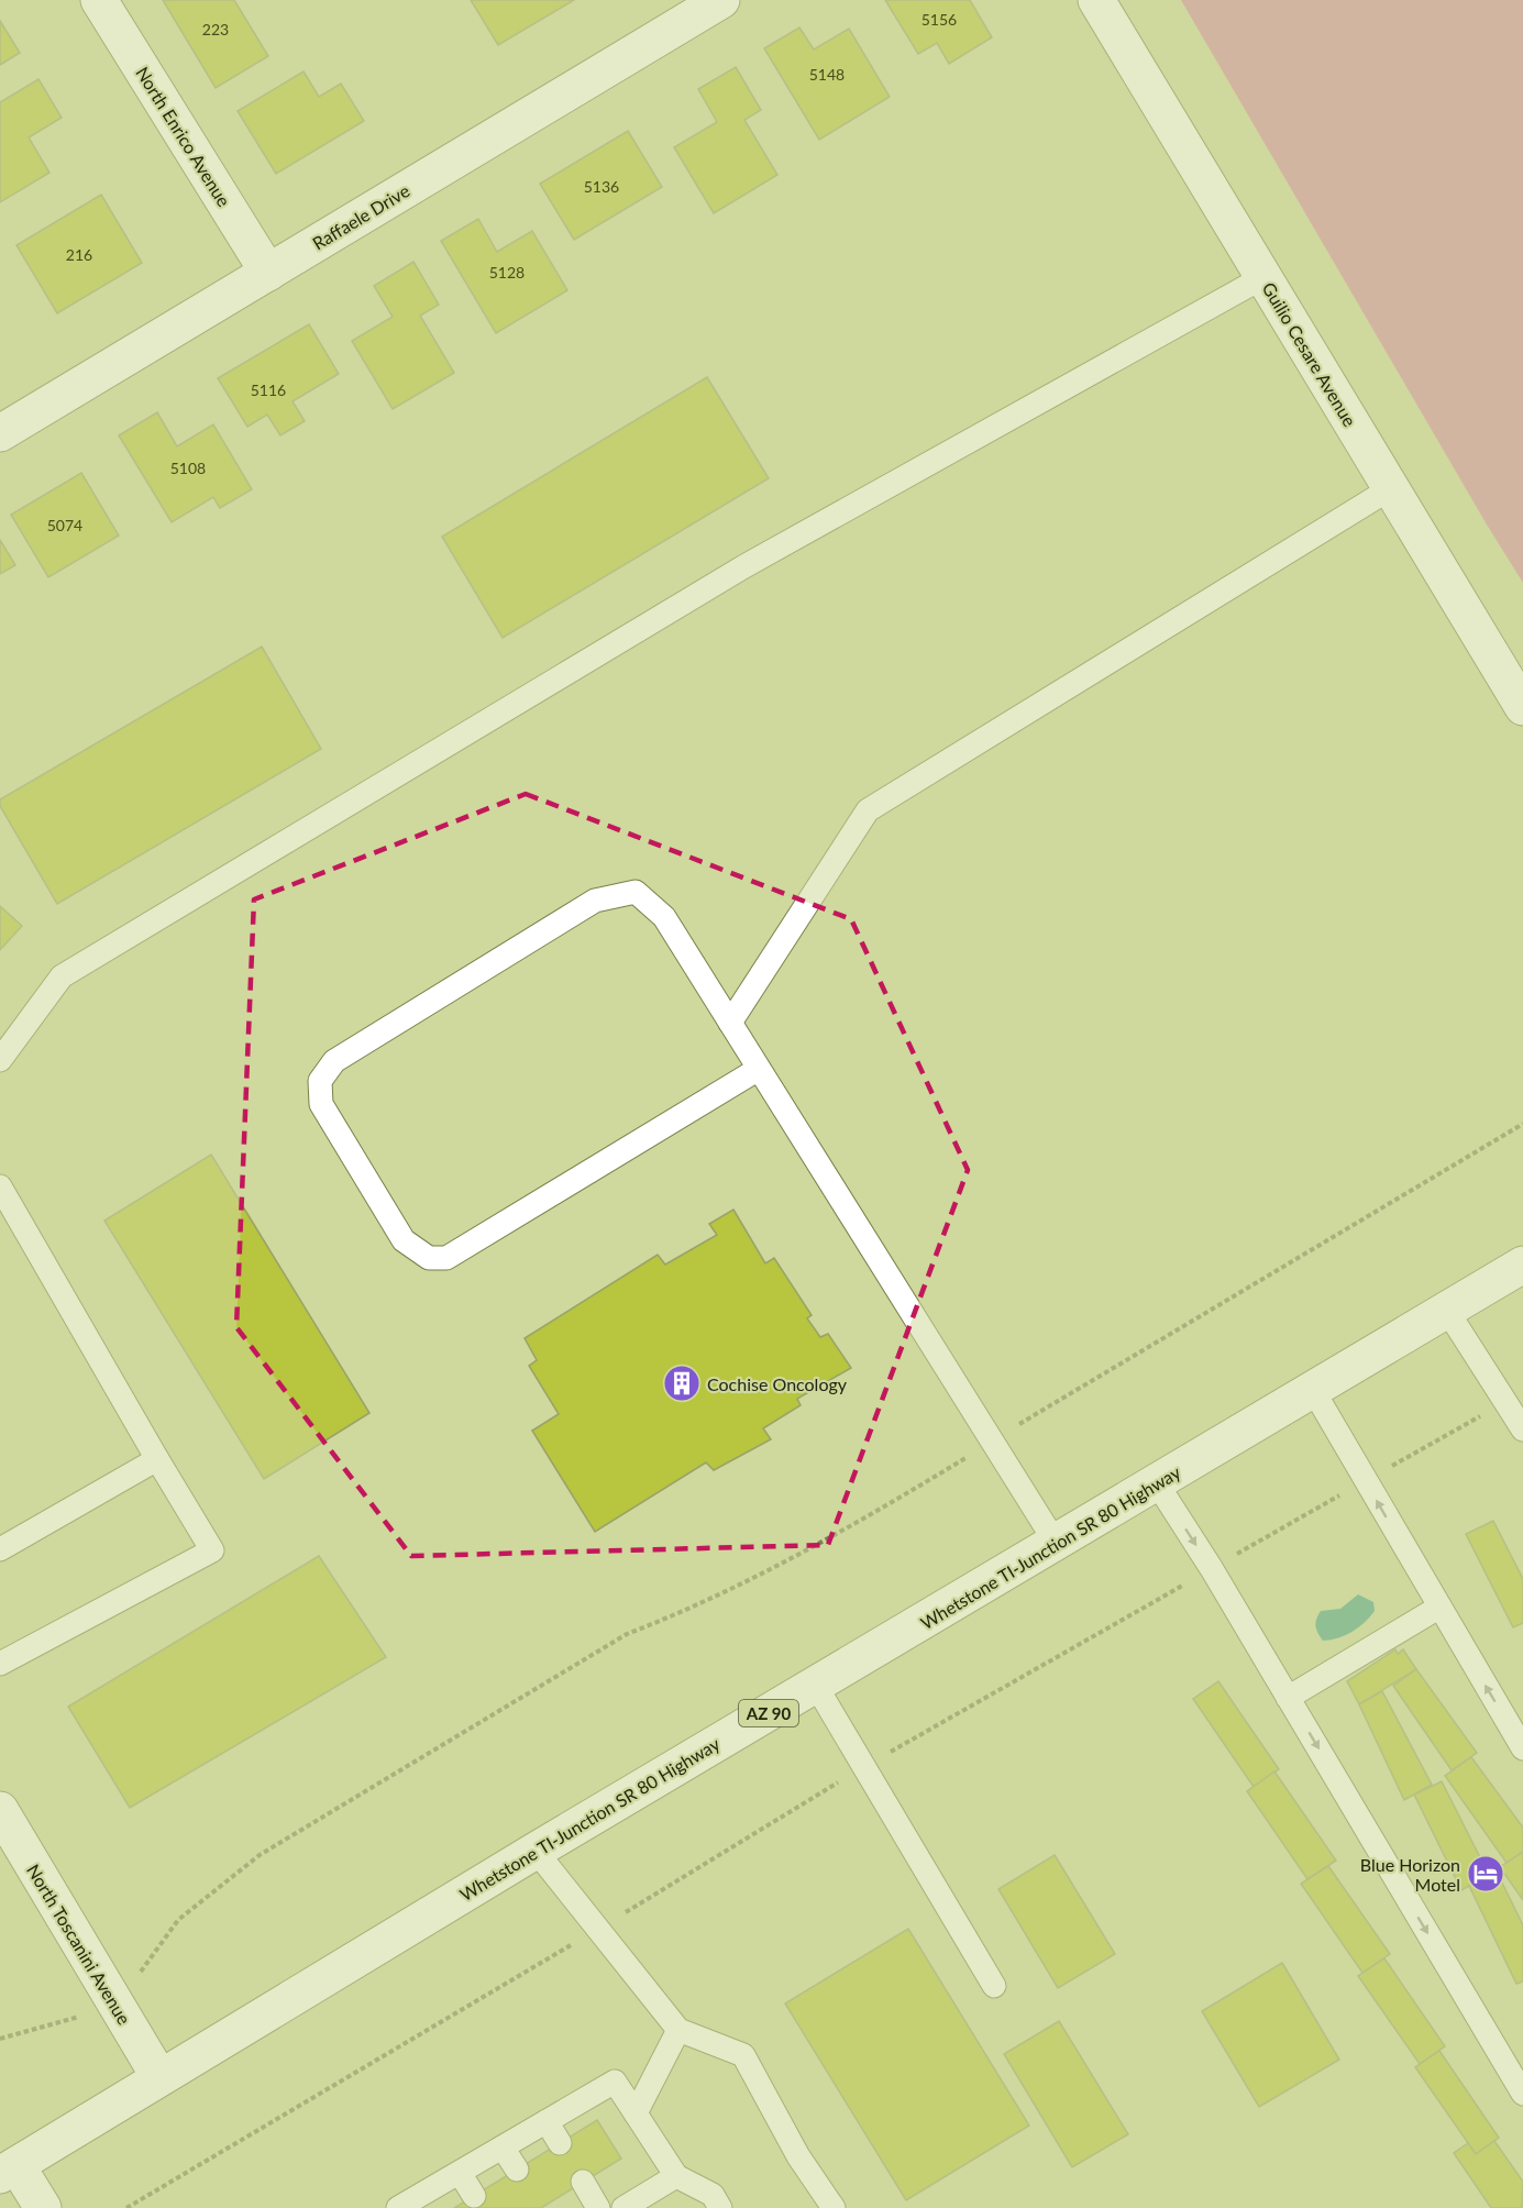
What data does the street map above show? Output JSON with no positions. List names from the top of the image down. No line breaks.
{"streets":{"main road":["North Enrico Avenue","Raffaele Drive","Guilio Cesare Avenue","Whetstone TI-Junction SR 80 Highway","AZ 90","North Toscanini Avenue"]},"crossings":[["North Enrico Avenue","Raffaele Drive"],["Whetstone TI-Junction SR 80 Highway","North Toscanini Avenue"]],"places":{"building":["Cochise Oncology"],"hotel":["Blue Horizon Motel"]},"house_numbers":["5156","223","5148","5136","216","5128","5116","5108","5074"]}
